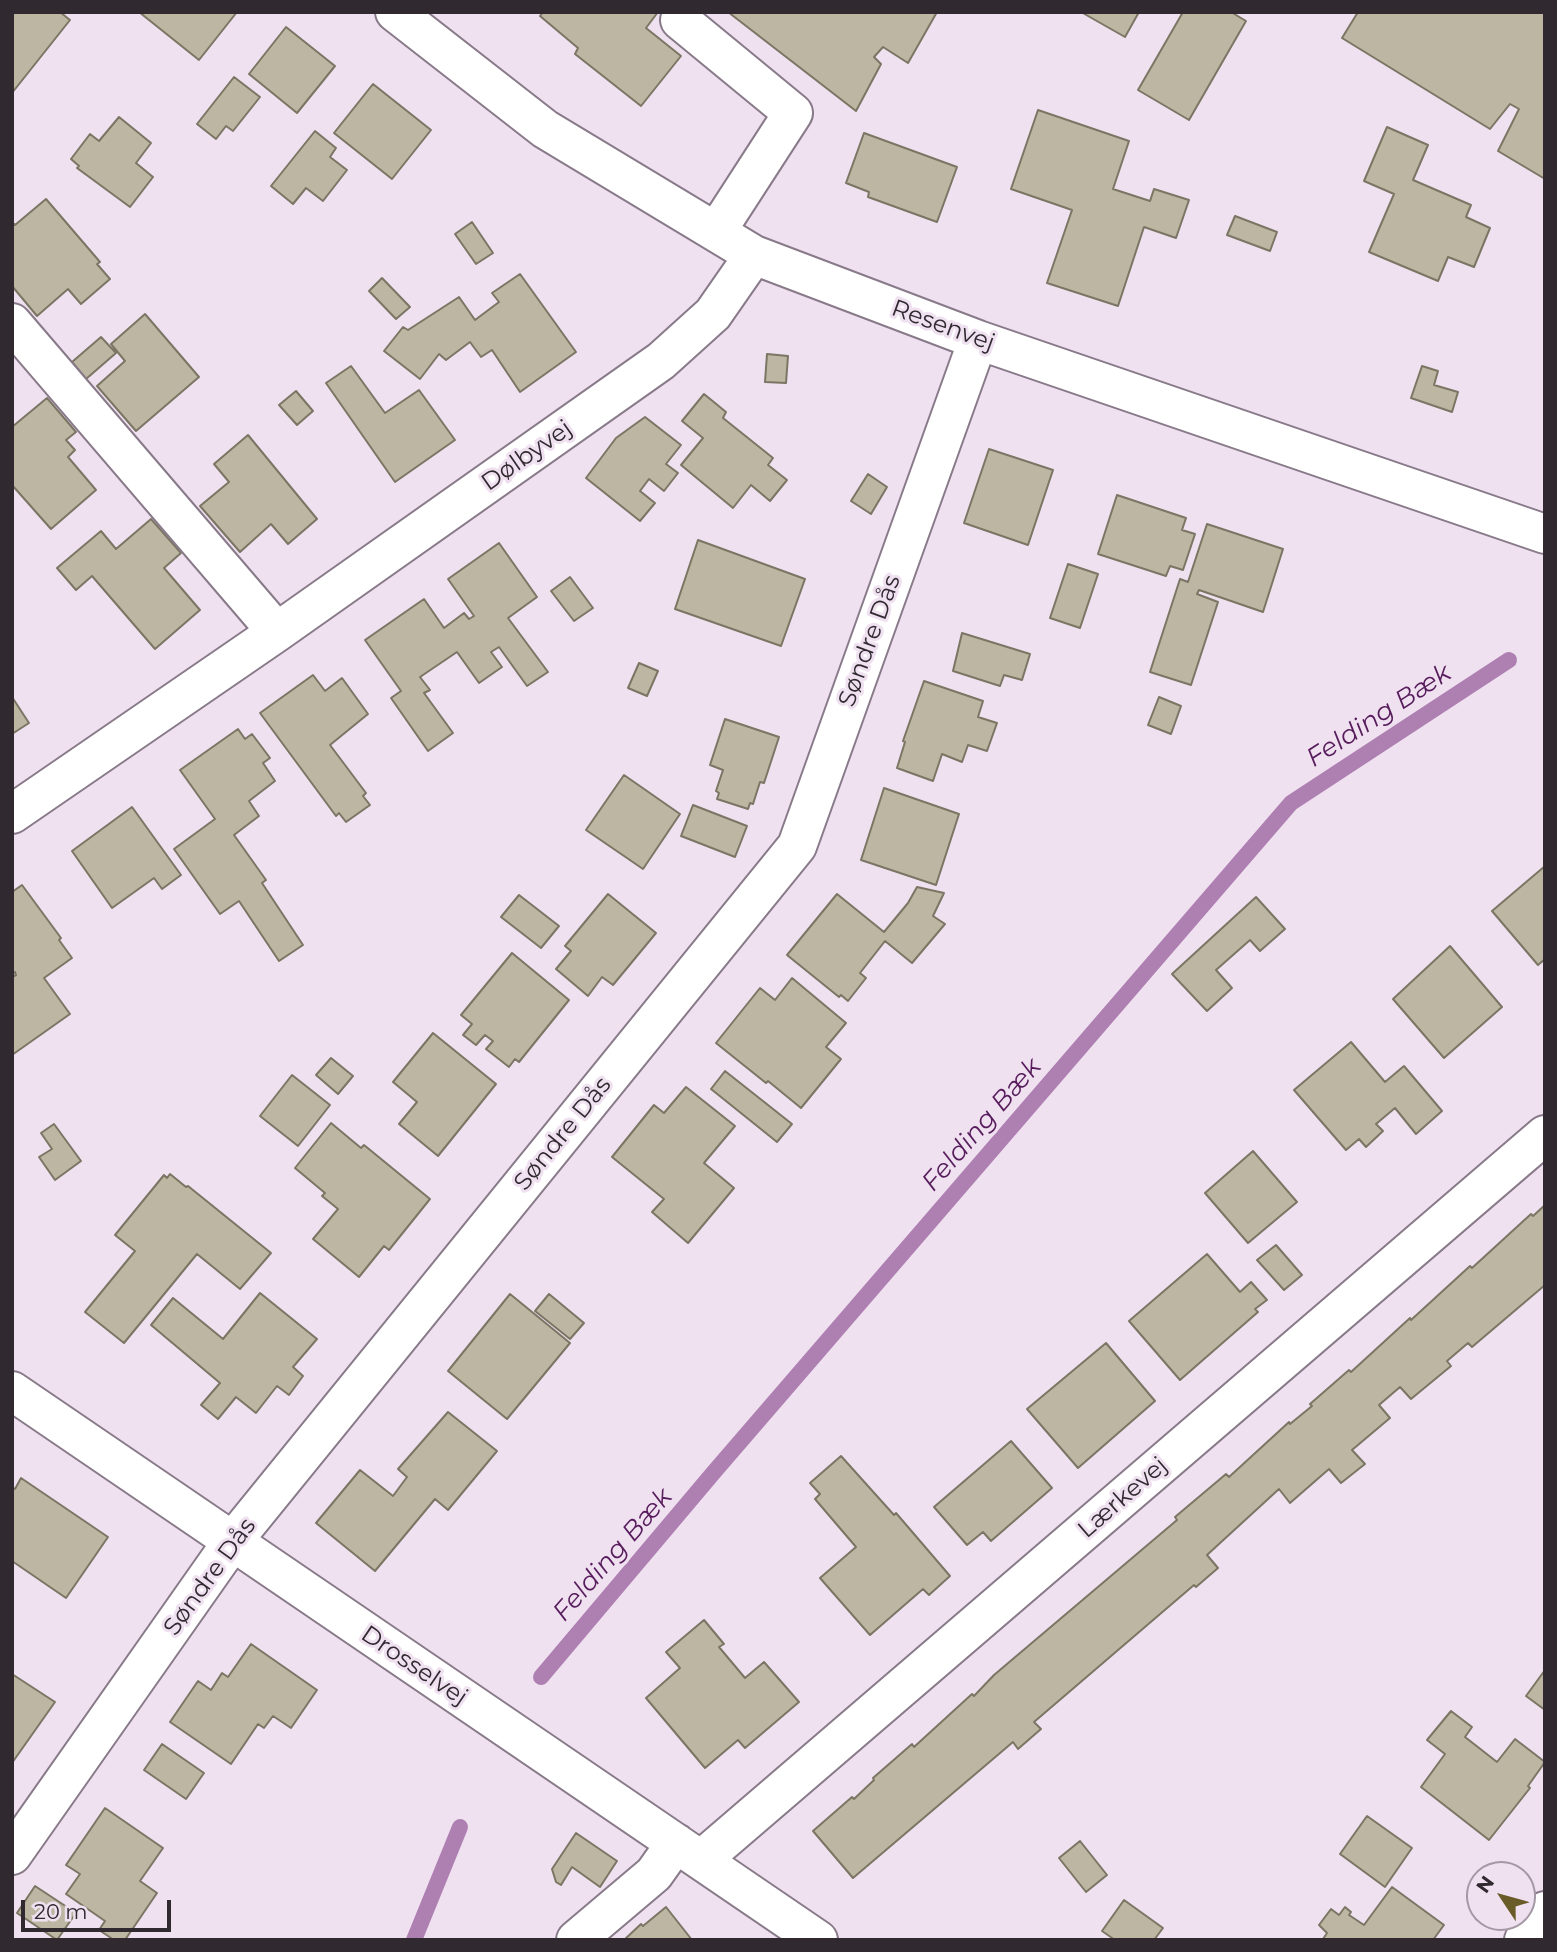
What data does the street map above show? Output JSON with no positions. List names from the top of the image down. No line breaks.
{"streets":{"street":["Resenvej","Dølbyvej","Søndre Dås","Lærkevej","Drosselvej"]},"crossings":[["Resenvej","Dølbyvej"],["Resenvej","Søndre Dås"],["Søndre Dås","Drosselvej"],["Lærkevej","Drosselvej"]],"water":["Felding Bæk"],"scale_bar":"20 m","north":"top left"}
